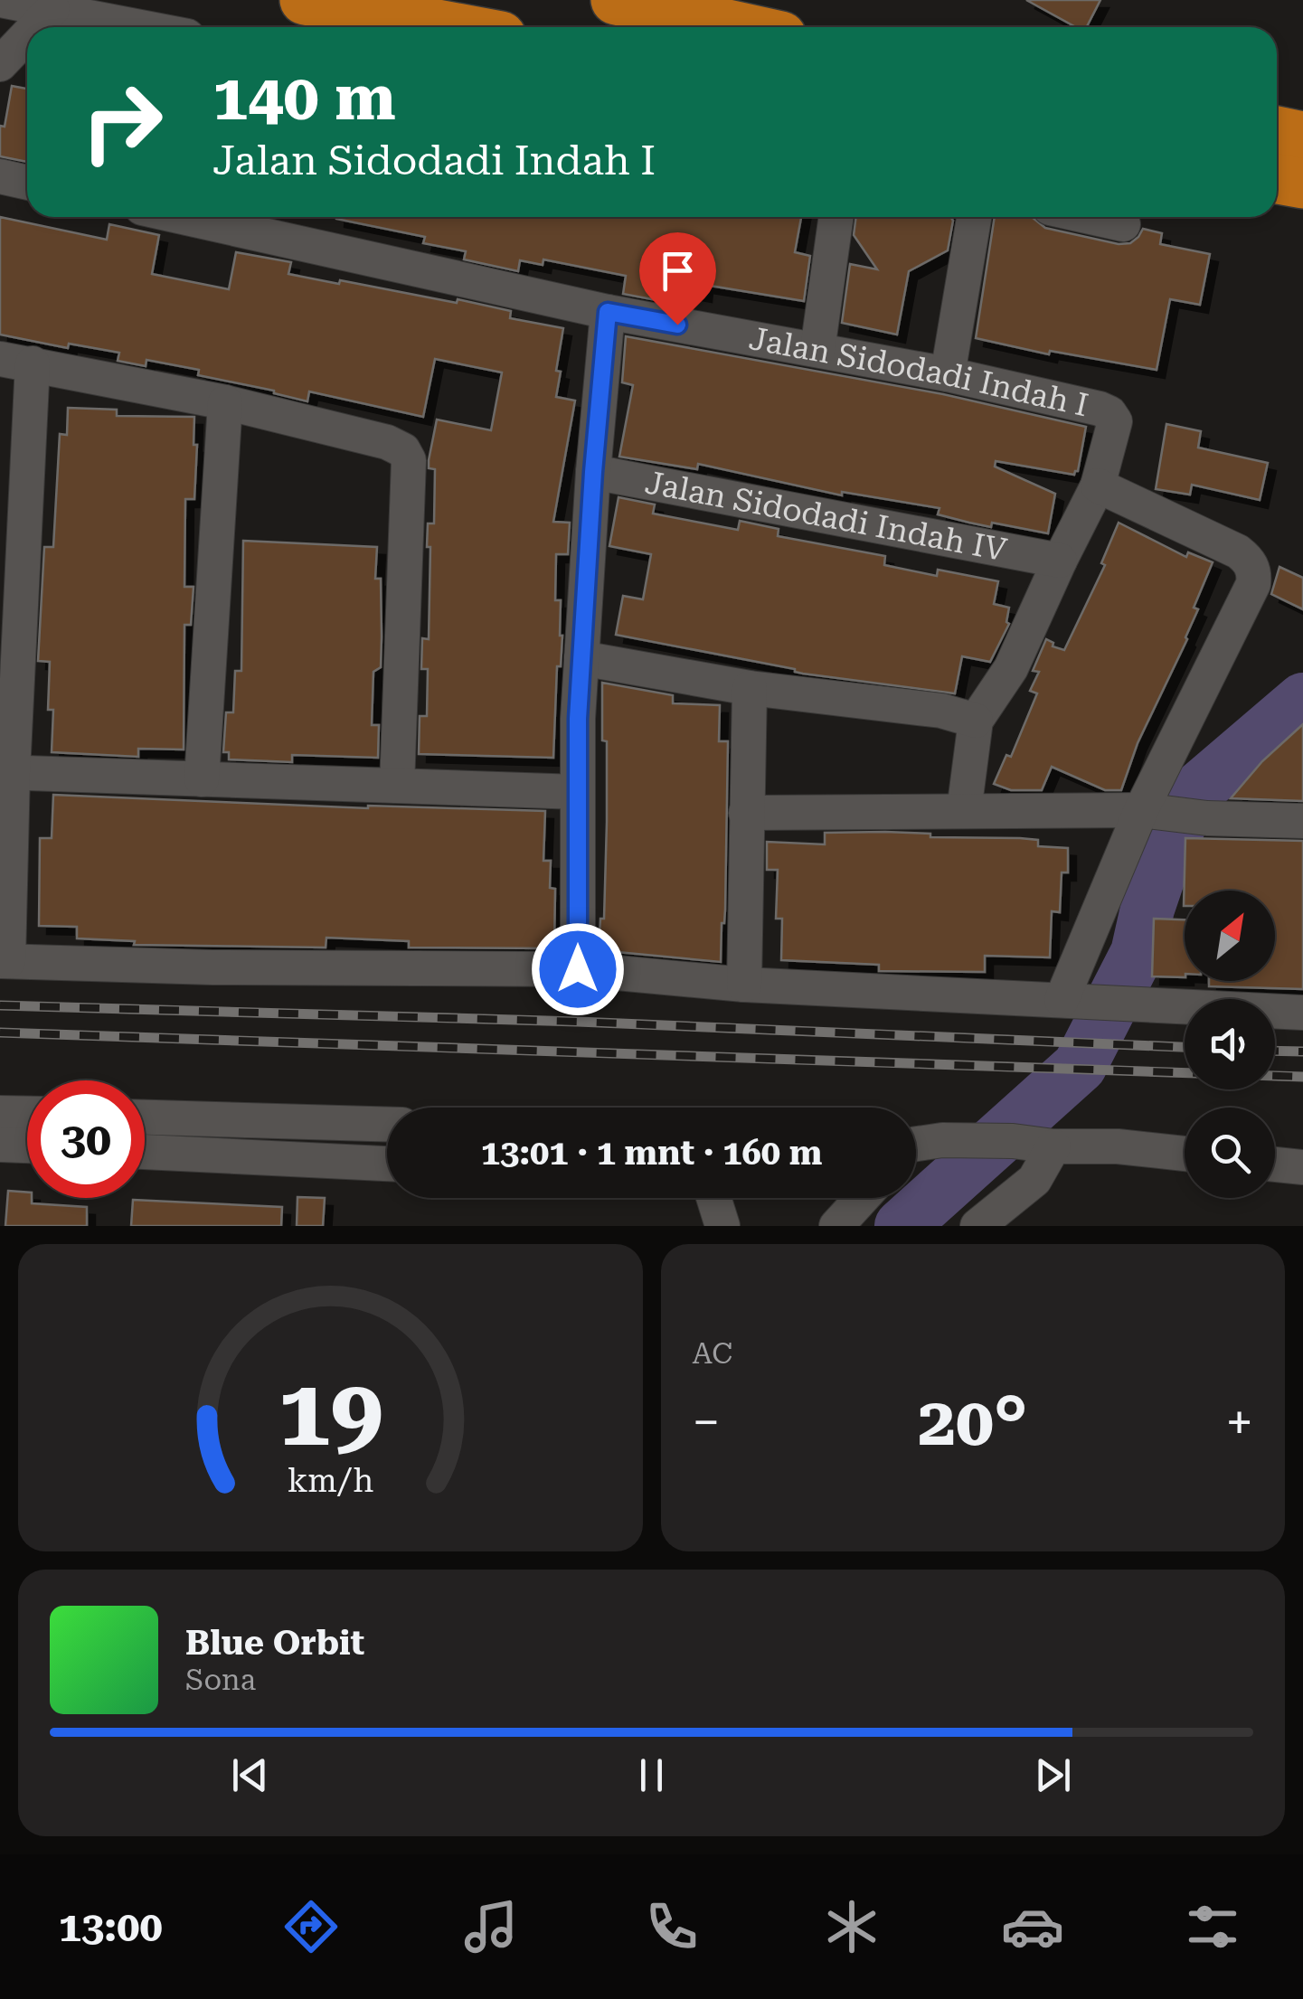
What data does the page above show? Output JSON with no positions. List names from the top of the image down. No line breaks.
{"streets":{"street":["Jalan Sidodadi Indah I","Jalan Sidodadi Indah IV"]},"north":"top right","page":{"turn":["140 m","Jalan Sidodadi Indah I"],"limit":"30","trip":"13:01 · 1 mnt · 160 m","tile":"AC","heat":["−","20°","+"],"song":["Blue Orbit","Sona"],"tabs":"13:00","gauge":["19","km/h"]}}
